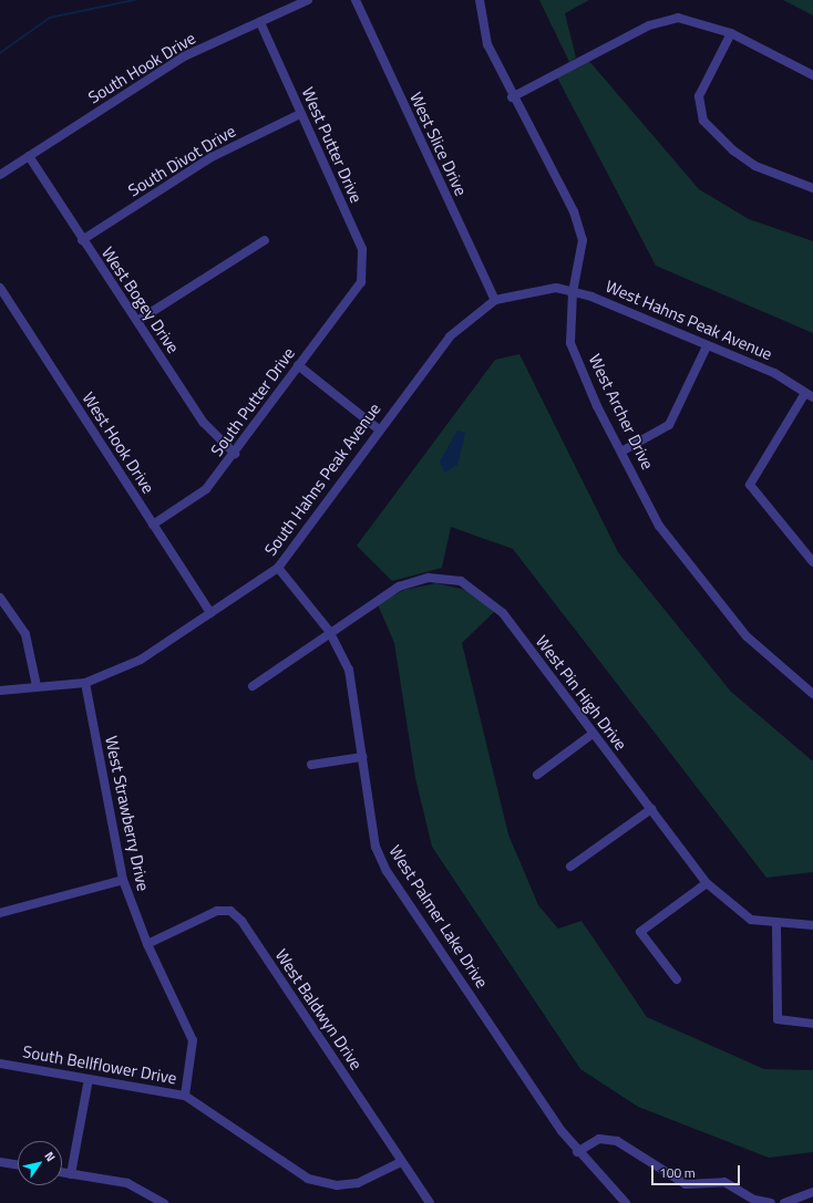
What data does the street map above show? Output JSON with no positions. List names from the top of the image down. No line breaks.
{"streets":{"street":["South Hook Drive","West Slice Drive","West Putter Drive","South Divot Drive","West Bogey Drive","West Hahns Peak Avenue","South Putter Drive","West Archer Drive","West Hook Drive","South Hahns Peak Avenue","West Pin High Drive","West Strawberry Drive","West Palmer Lake Drive","West Baldwyn Drive","South Bellflower Drive"]},"crossings":[["South Hook Drive","West Putter Drive"],["South Hook Drive","West Bogey Drive"],["West Slice Drive","West Hahns Peak Avenue"],["West Slice Drive","South Hahns Peak Avenue"],["West Putter Drive","South Divot Drive"],["West Putter Drive","South Putter Drive"],["South Divot Drive","West Bogey Drive"],["West Bogey Drive","South Putter Drive"],["West Hahns Peak Avenue","West Archer Drive"],["West Hahns Peak Avenue","South Hahns Peak Avenue"],["South Putter Drive","West Hook Drive"],["West Hook Drive","South Hahns Peak Avenue"],["South Hahns Peak Avenue","West Strawberry Drive"],["South Hahns Peak Avenue","West Palmer Lake Drive"],["West Pin High Drive","West Palmer Lake Drive"],["West Strawberry Drive","West Baldwyn Drive"],["West Strawberry Drive","South Bellflower Drive"],["West Baldwyn Drive","South Bellflower Drive"]],"scale_bar":"100 m","north":"top right"}
